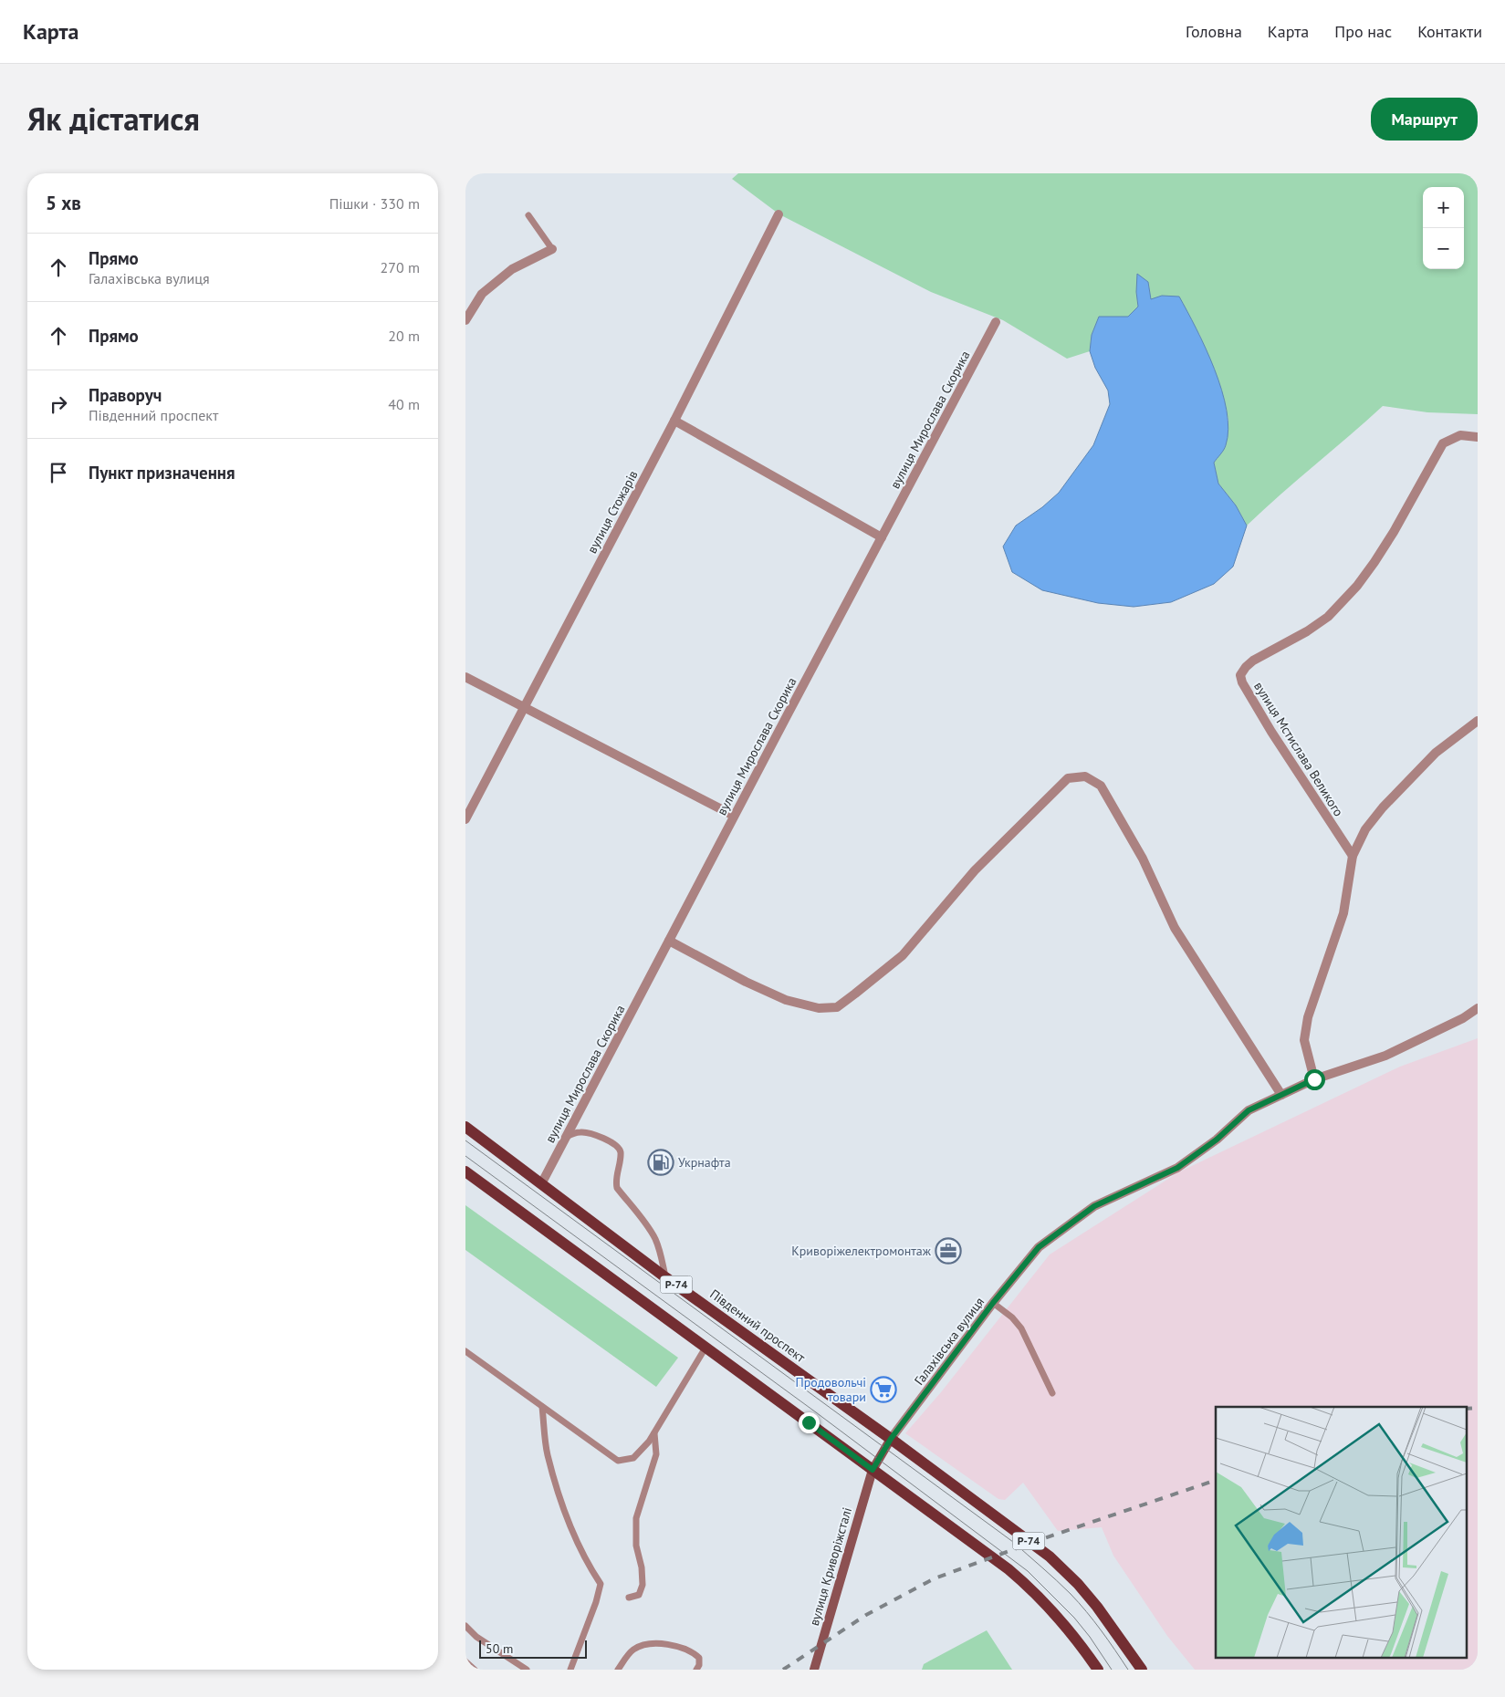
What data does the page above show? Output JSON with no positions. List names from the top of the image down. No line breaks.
{"streets":{"main road":["Р-74","Південний проспект","вулиця Криворіжсталі"],"street":["вулиця Мирослава Скорика","вулиця Стожарів","вулиця Мстислава Великого","Галахівська вулиця"]},"crossings":[["вулиця Мирослава Скорика","Південний проспект"],["Р-74","вулиця Криворіжсталі"],["Південний проспект","Галахівська вулиця"],["Південний проспект","вулиця Криворіжсталі"],["Галахівська вулиця","вулиця Криворіжсталі"]],"places":{"fuel station":["Укрнафта"],"office":["Криворіжелектромонтаж"],"supermarket":["Продовольчі товари"]},"scale_bar":"50 m","page":{"header":"Карта","nav":["Головна","Карта","Про нас","Контакти"],"title":"Як дістатися","buttons":"Маршрут","heading":["5 хв","Пішки · 330 m"],"map_buttons":["+","−"],"list":[["Прямо","Галахівська вулиця","270 m"],["Прямо","20 m"],["Праворуч","Південний проспект","40 m"],"Пункт призначення"],"scale":"50 m"}}
